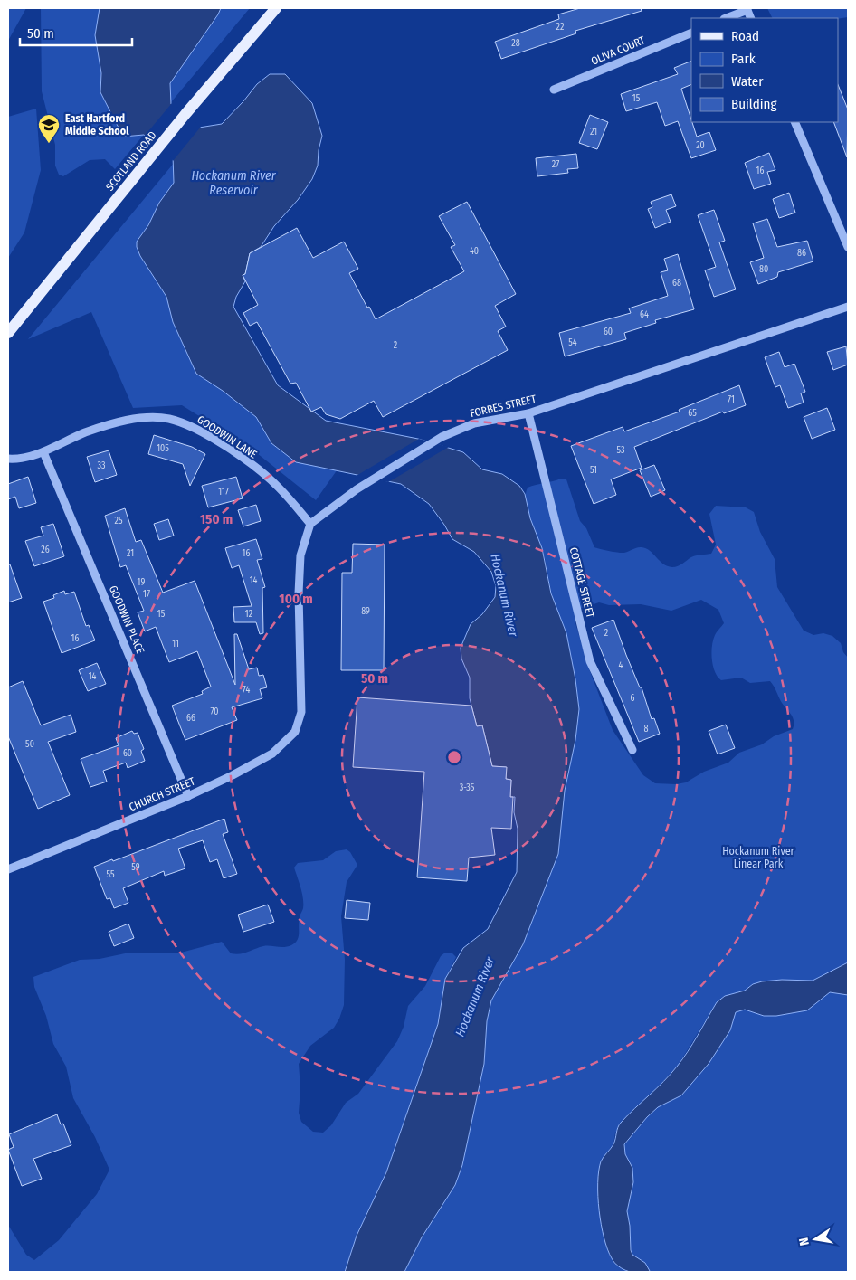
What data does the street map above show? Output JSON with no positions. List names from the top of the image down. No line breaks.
{"streets":{"main road":["SCOTLAND ROAD"],"street":["OLIVA COURT","FORBES STREET","GOODWIN LANE","COTTAGE STREET","GOODWIN PLACE","CHURCH STREET"]},"crossings":[["FORBES STREET","GOODWIN LANE"],["FORBES STREET","COTTAGE STREET"],["FORBES STREET","CHURCH STREET"],["GOODWIN LANE","GOODWIN PLACE"],["GOODWIN LANE","CHURCH STREET"],["GOODWIN PLACE","CHURCH STREET"]],"water":["Hockanum River Reservoir","Hockanum River"],"parks":["Hockanum River Linear Park"],"places":{"school or university":["East Hartford Middle School"]},"house_numbers":["22","28","15","21","20","27","16","40","86","80","68","64","60","54","2","71","65","105","53","33","51","117","25","26","21","16","14","19","17","89","15","12","2","16","11","4","14","74","6","70","66","8","50","60","3-35","59","55"],"legend":["Road","Park","Water","Building"],"scale_bar":"50 m","north":"left","rings":["150 m","100 m","50 m"]}
